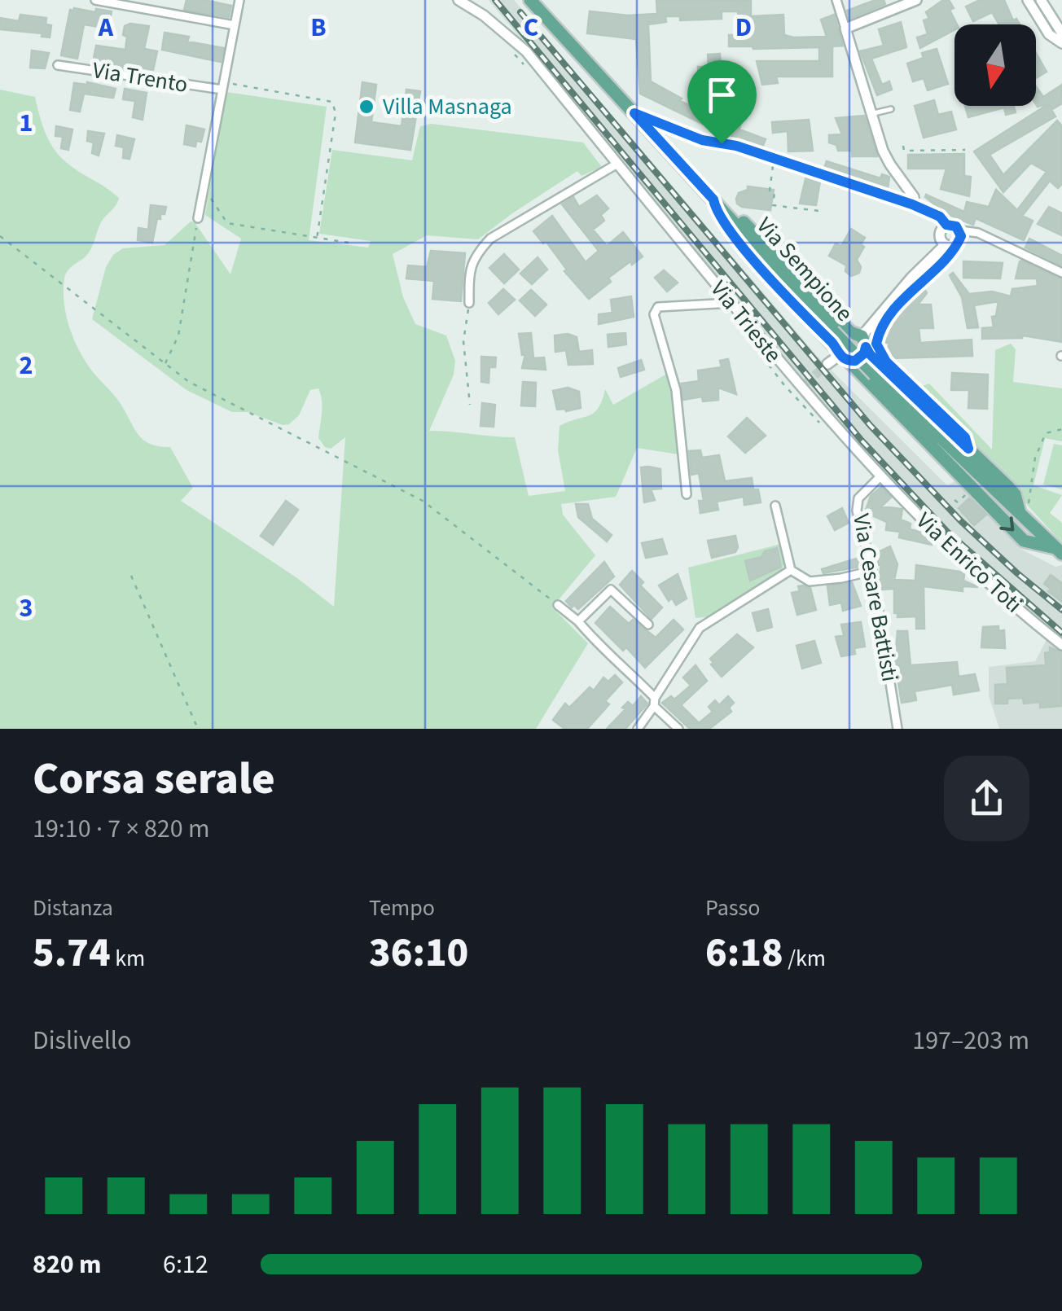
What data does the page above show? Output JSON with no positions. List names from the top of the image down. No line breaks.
{"streets":{"main road":["Via Sempione"],"street":["Via Trento","Via Trieste","Via Enrico Toti","Via Cesare Battisti"]},"crossings":[["Via Trieste","Via Enrico Toti"],["Via Trieste","Via Cesare Battisti"],["Via Enrico Toti","Via Cesare Battisti"]],"places":["Villa Masnaga"],"north":"bottom","page":{"heading":["Corsa serale","19:10 · 7 × 820 m"],"stats":[["Distanza","5.74 km"],["Tempo","36:10"],["Passo","6:18 /km"]],"chart":["Dislivello","197–203 m"],"list":[{"name":"820 m","note":"6:12"}]},"grid":{"columns":["A","B","C","D"],"rows":["1","2","3"]}}
